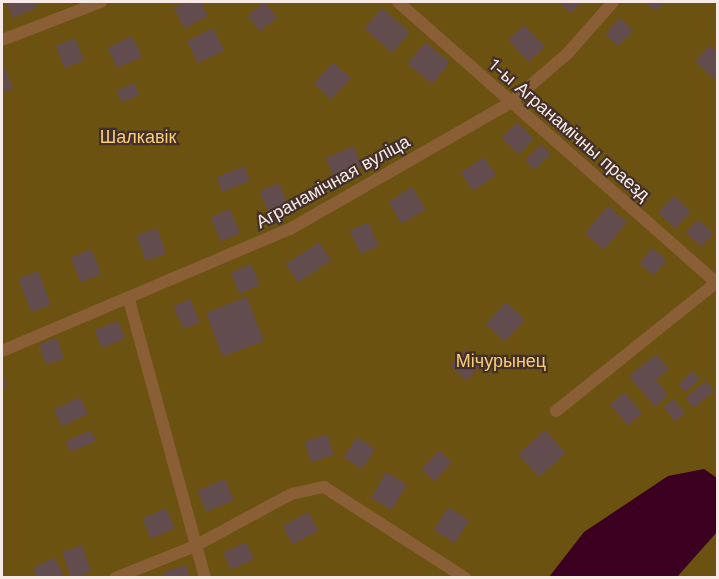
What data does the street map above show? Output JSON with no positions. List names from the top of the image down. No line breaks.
{"streets":{"lane":["1-ы Агранамічны праезд","Агранамічная вуліца"]},"crossings":[["1-ы Агранамічны праезд","Агранамічная вуліца"]],"parks":["Шалкавік","Мічурынец"]}
